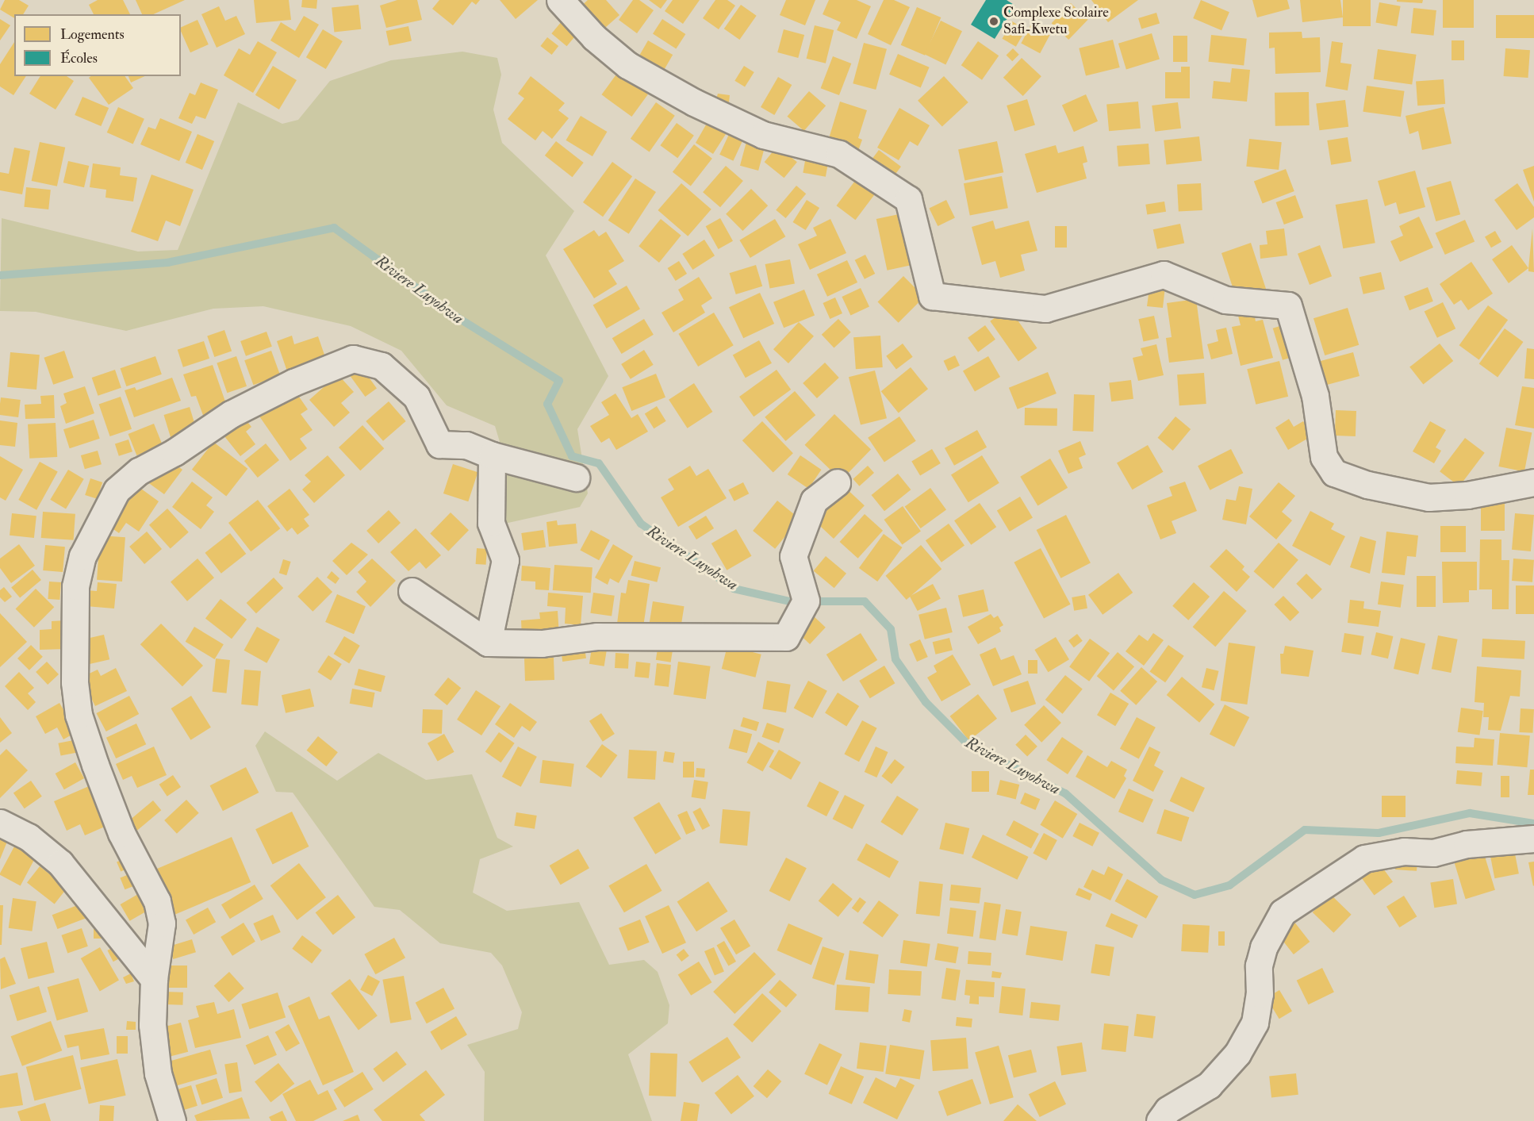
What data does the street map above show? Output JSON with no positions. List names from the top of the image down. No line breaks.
{"water":["Riviere Luyohwa"],"places":["Complexe Scolaire Safi-Kwetu"],"legend":["Logements","Écoles"]}
